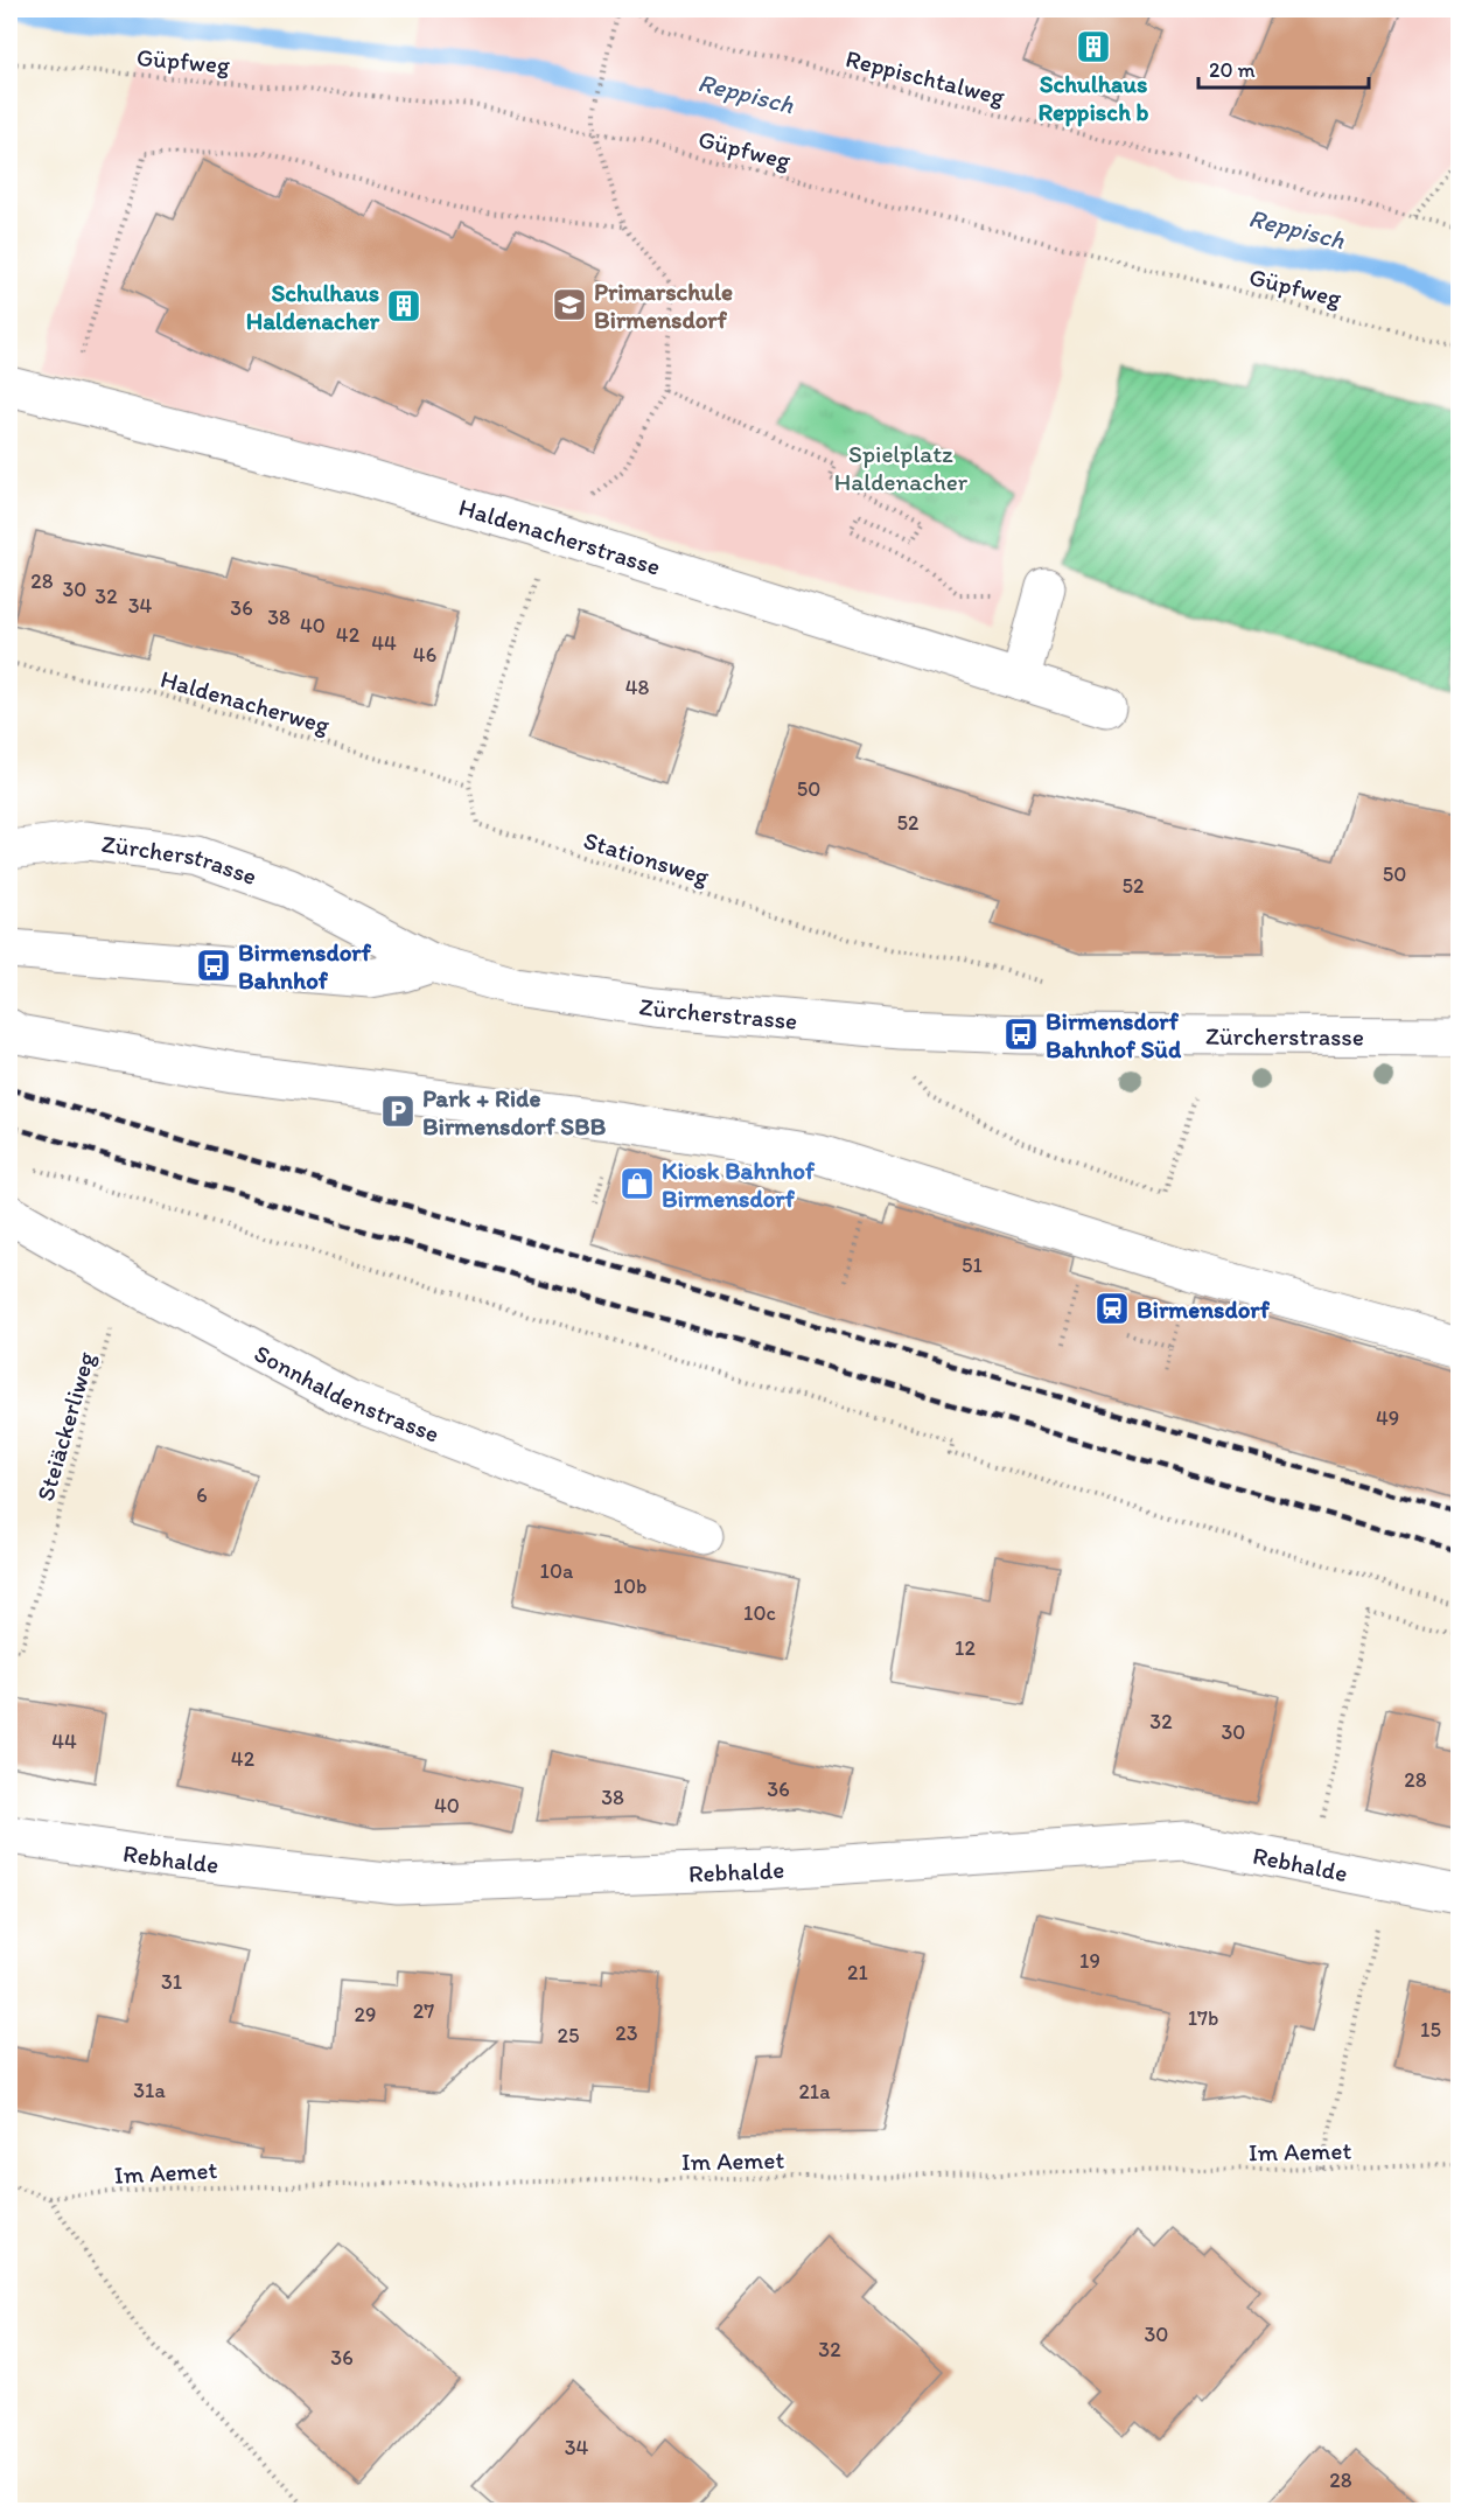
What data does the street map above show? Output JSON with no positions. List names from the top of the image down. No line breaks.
{"streets":{"street":["Haldenacherstrasse","Zürcherstrasse","Sonnhaldenstrasse","Rebhalde"],"path":["Güpfweg","Reppischtalweg","Haldenacherweg","Stationsweg","Steiäckerliweg","Im Aemet"]},"crossings":[["Haldenacherweg","Stationsweg"],["Sonnhaldenstrasse","Steiäckerliweg"]],"water":["Reppisch"],"parks":["Spielplatz Haldenacher"],"places":{"building":["Schulhaus Reppisch b","Schulhaus Haldenacher"],"school or university":["Primarschule Birmensdorf"],"bus stop":["Birmensdorf Bahnhof","Birmensdorf Bahnhof Süd"],"parking":["Park + Ride Birmensdorf SBB"],"shop":["Kiosk Bahnhof Birmensdorf"],"station":["Birmensdorf"]},"house_numbers":["28","30","32","34","36","38","40","42","44","46","48","50","52","50","52","51","49","6","10a","10b","10c","12","32","30","44","42","28","36","38","40","19","21","31","27","29","17b","15","23","25","31a","21a","30","32","36","34","28"],"scale_bar":"20 m"}
